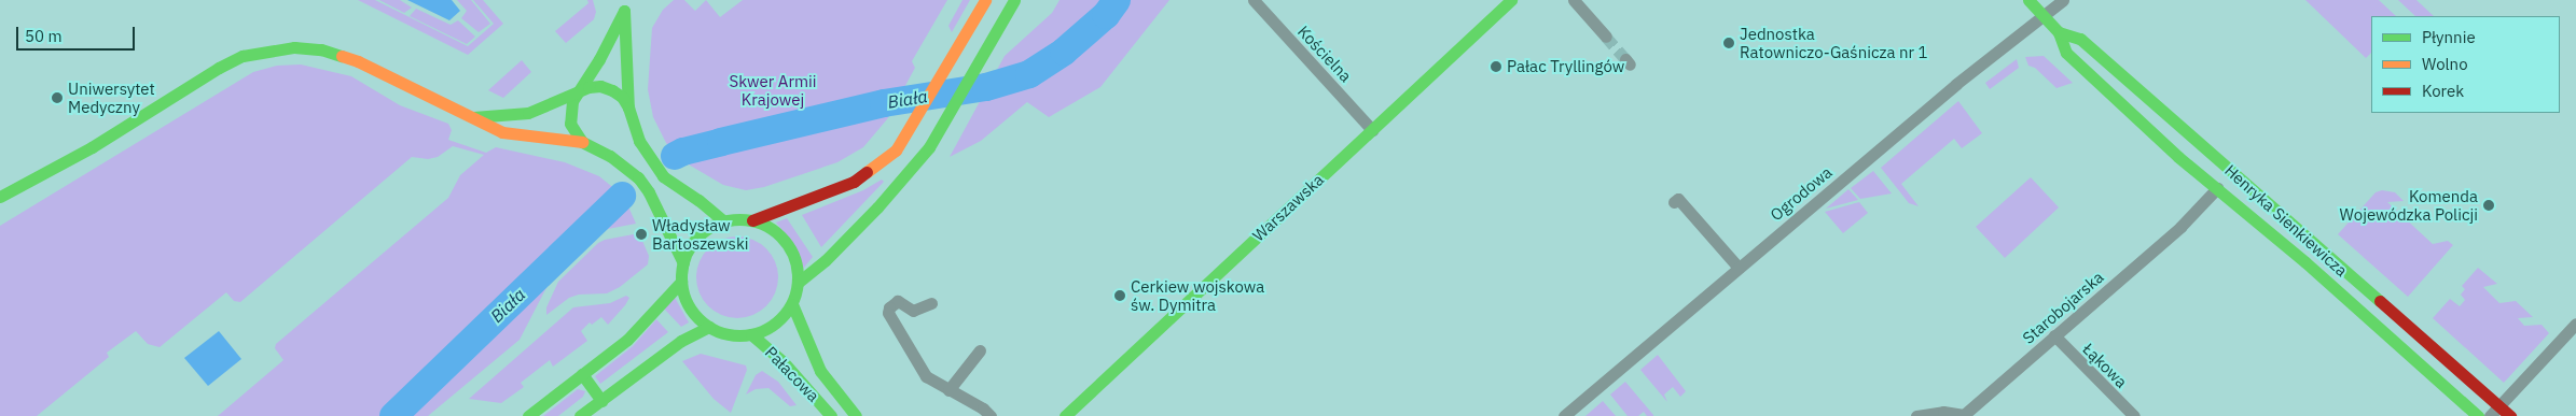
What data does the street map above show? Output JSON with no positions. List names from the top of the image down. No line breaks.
{"streets":{"main road":["Warszawska","Henryka Sienkiewicza","Pałacowa"],"street":["Kościelna","Ogrodowa","Starobojarska","Łąkowa"]},"crossings":[["Kościelna","Warszawska"],["Ogrodowa","Henryka Sienkiewicza"],["Henryka Sienkiewicza","Starobojarska"],["Starobojarska","Łąkowa"]],"water":["Biała"],"parks":["Skwer Armii Krajowej"],"places":["Jednostka Ratowniczo-Gaśnicza nr 1","Pałac Tryllingów","Uniwersytet Medyczny","Komenda Wojewódzka Policji","Władysław Bartoszewski","Cerkiew wojskowa św. Dymitra"],"legend":["Płynnie","Wolno","Korek"],"scale_bar":"50 m"}
